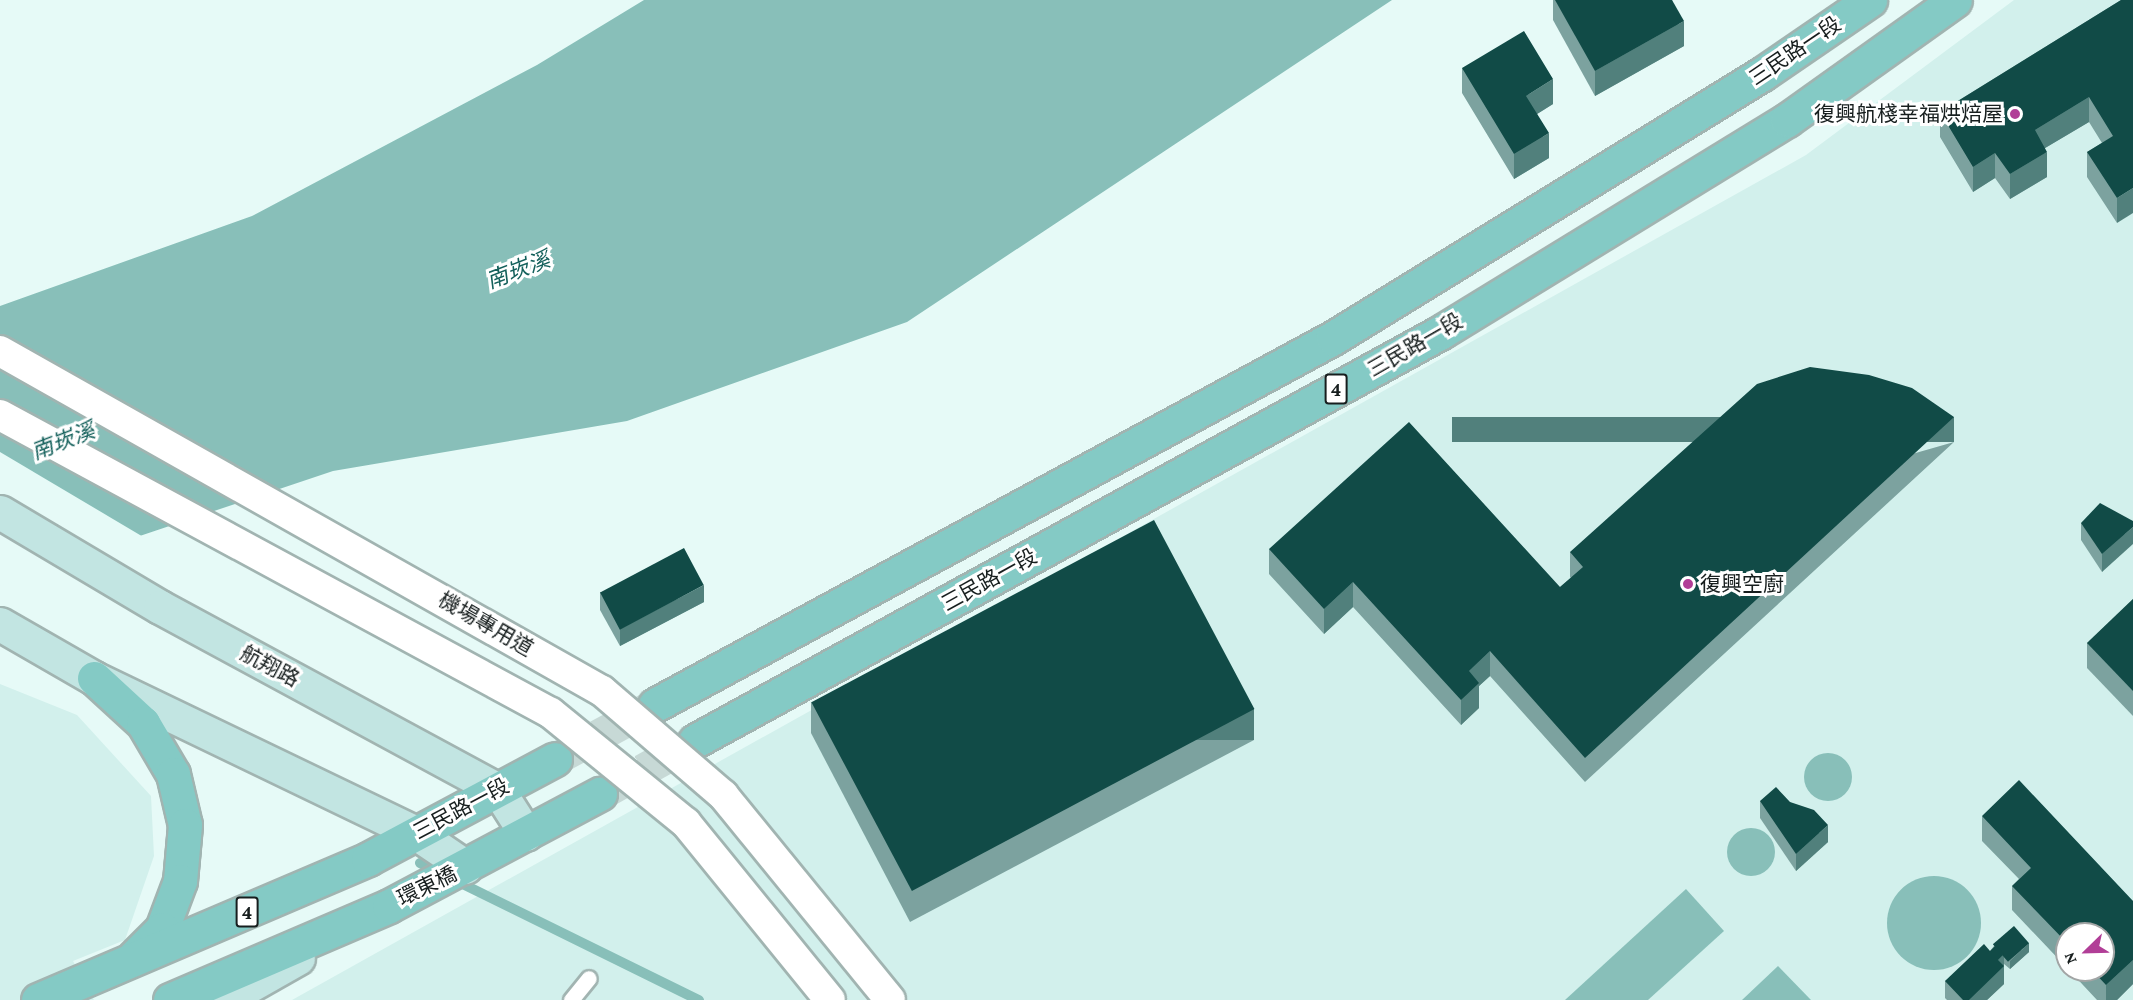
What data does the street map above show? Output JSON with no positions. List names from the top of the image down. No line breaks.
{"streets":{"main road":["三民路一段","4","環東橋"],"street":["機場專用道","航翔路"]},"crossings":[["三民路一段","4"],["三民路一段","航翔路"],["4","航翔路"],["4","環東橋"]],"water":["南崁溪"],"places":["復興航棧幸福烘焙屋","復興空廚"],"north":"bottom left"}
